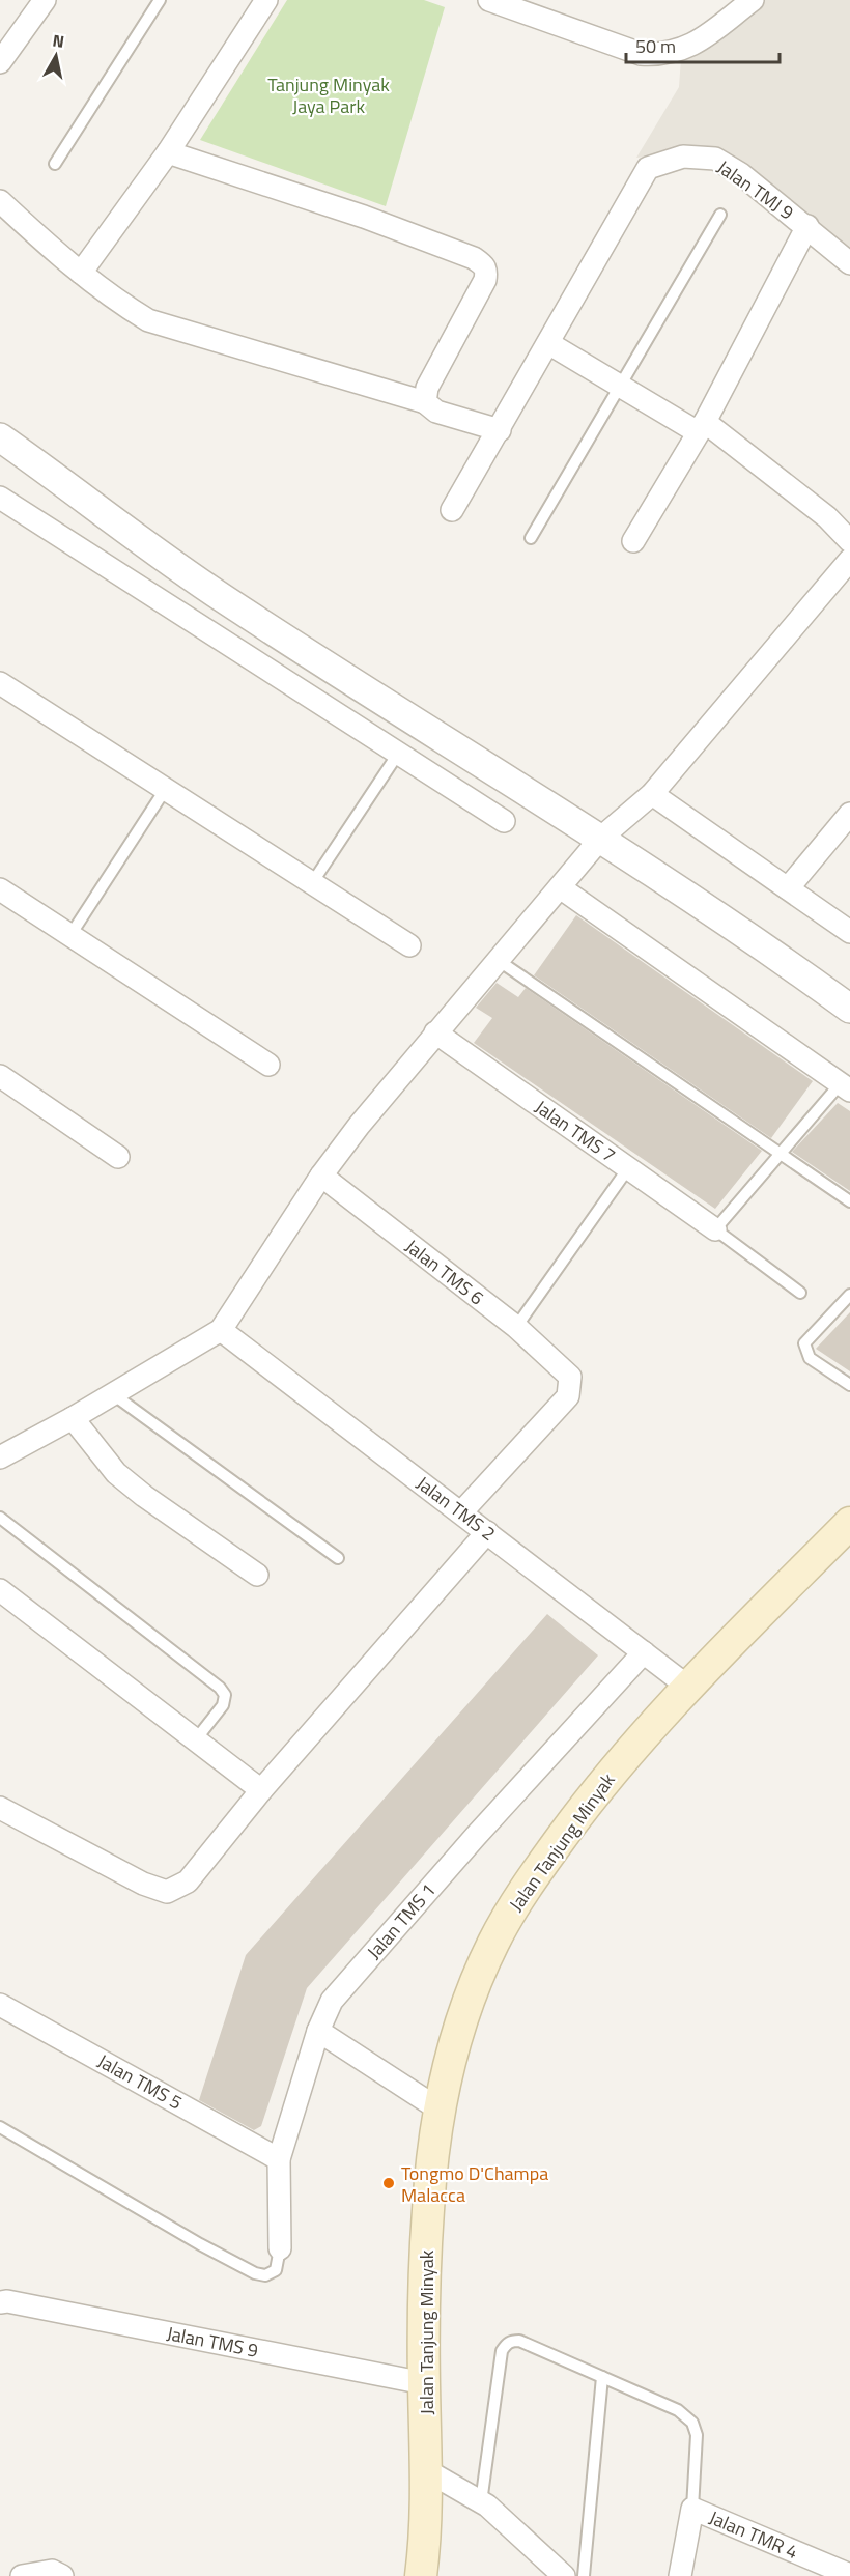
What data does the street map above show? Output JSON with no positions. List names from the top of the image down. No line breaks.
{"streets":{"main road":["Jalan Tanjung Minyak"],"street":["Jalan TMJ 9","Jalan TMS 7","Jalan TMS 6","Jalan TMS 2","Jalan TMS 1","Jalan TMS 5","Jalan TMS 9","Jalan TMR 4"]},"crossings":[["Jalan TMS 6","Jalan TMS 2"],["Jalan TMS 2","Jalan Tanjung Minyak"],["Jalan TMS 2","Jalan TMS 1"],["Jalan Tanjung Minyak","Jalan TMS 9"],["Jalan TMS 1","Jalan TMS 5"]],"parks":["Tanjung Minyak Jaya Park"],"places":["Tongmo D'Champa Malacca"],"scale_bar":"50 m","north":"top"}
